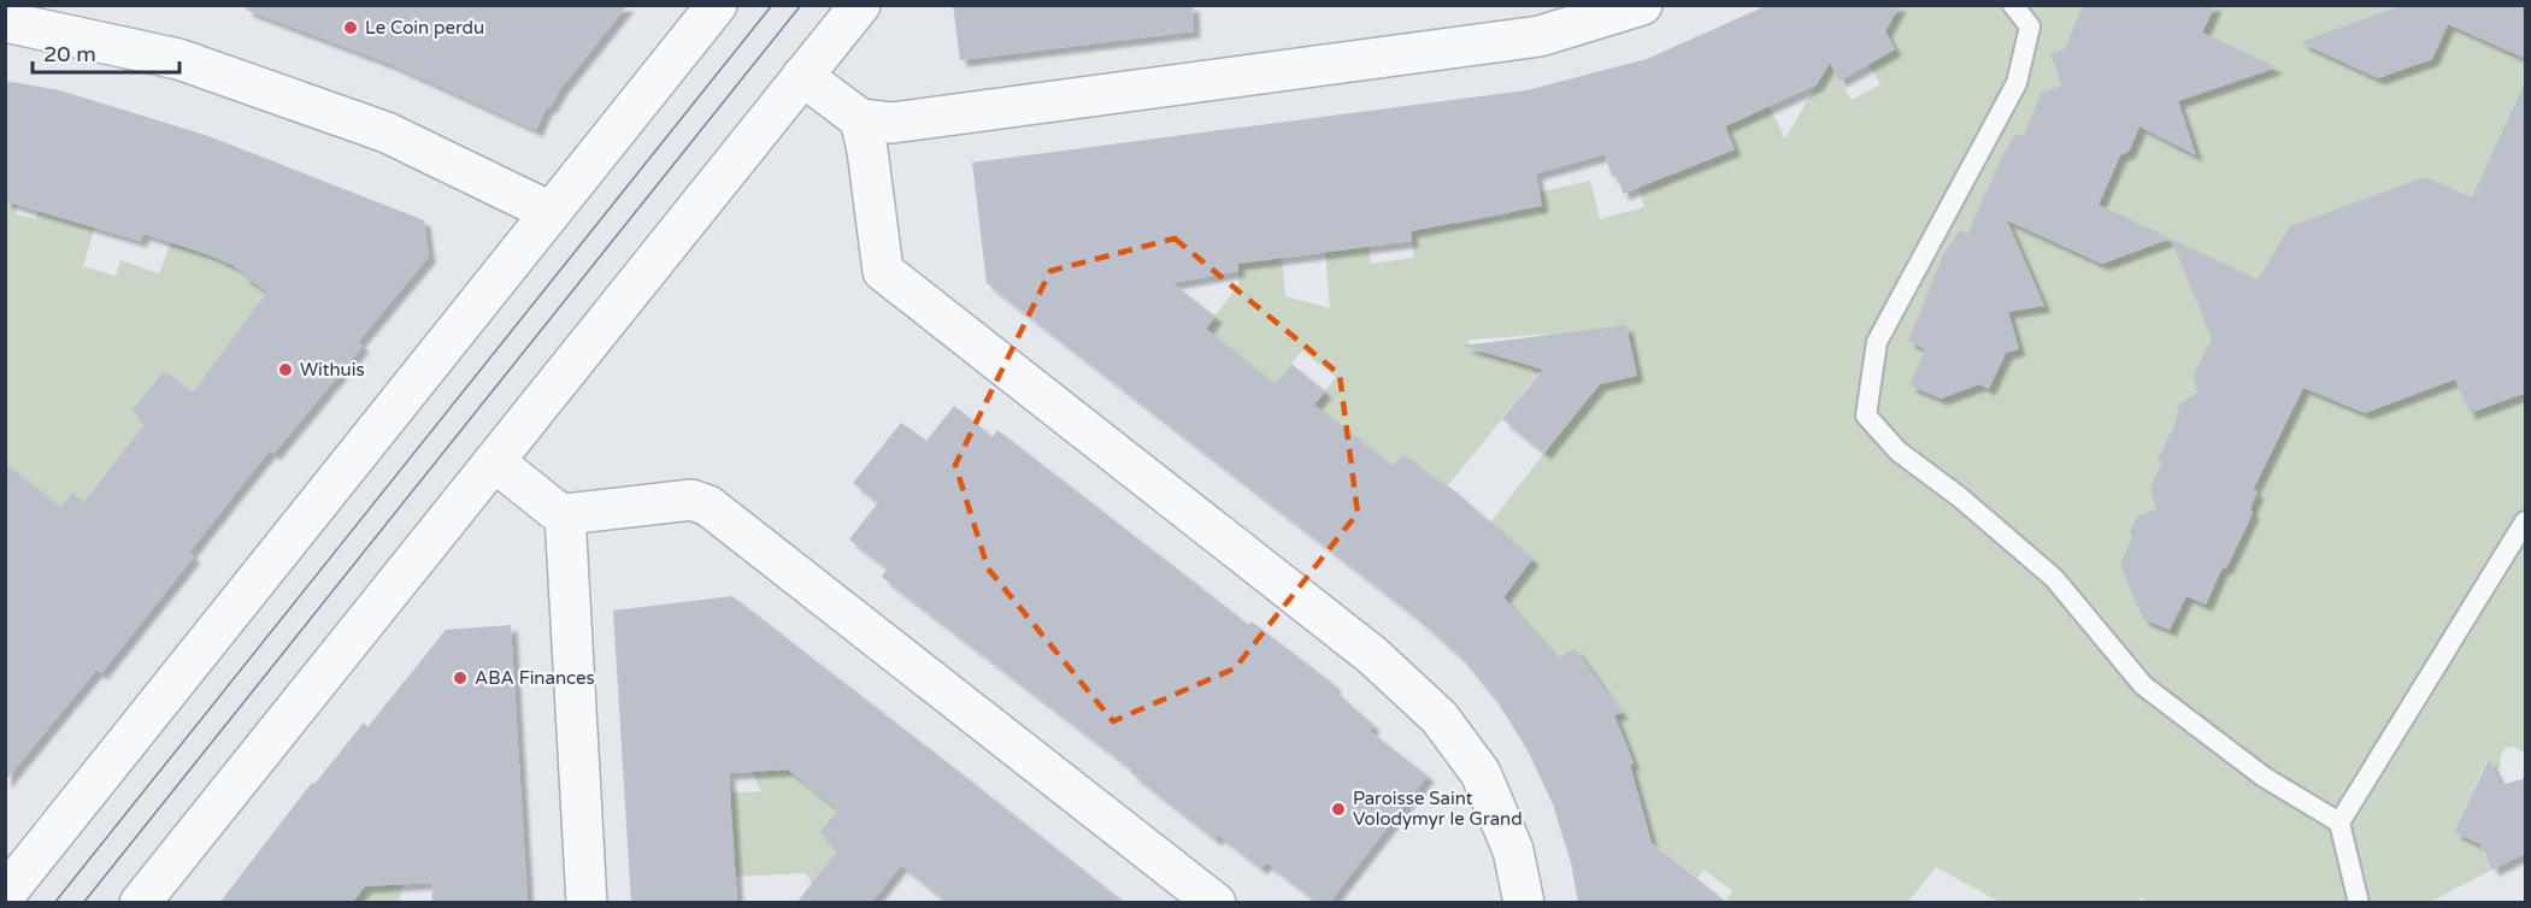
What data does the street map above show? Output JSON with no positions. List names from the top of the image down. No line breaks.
{"places":["Le Coin perdu","Withuis","ABA Finances","Paroisse Saint Volodymyr le Grand"],"scale_bar":"20 m"}
